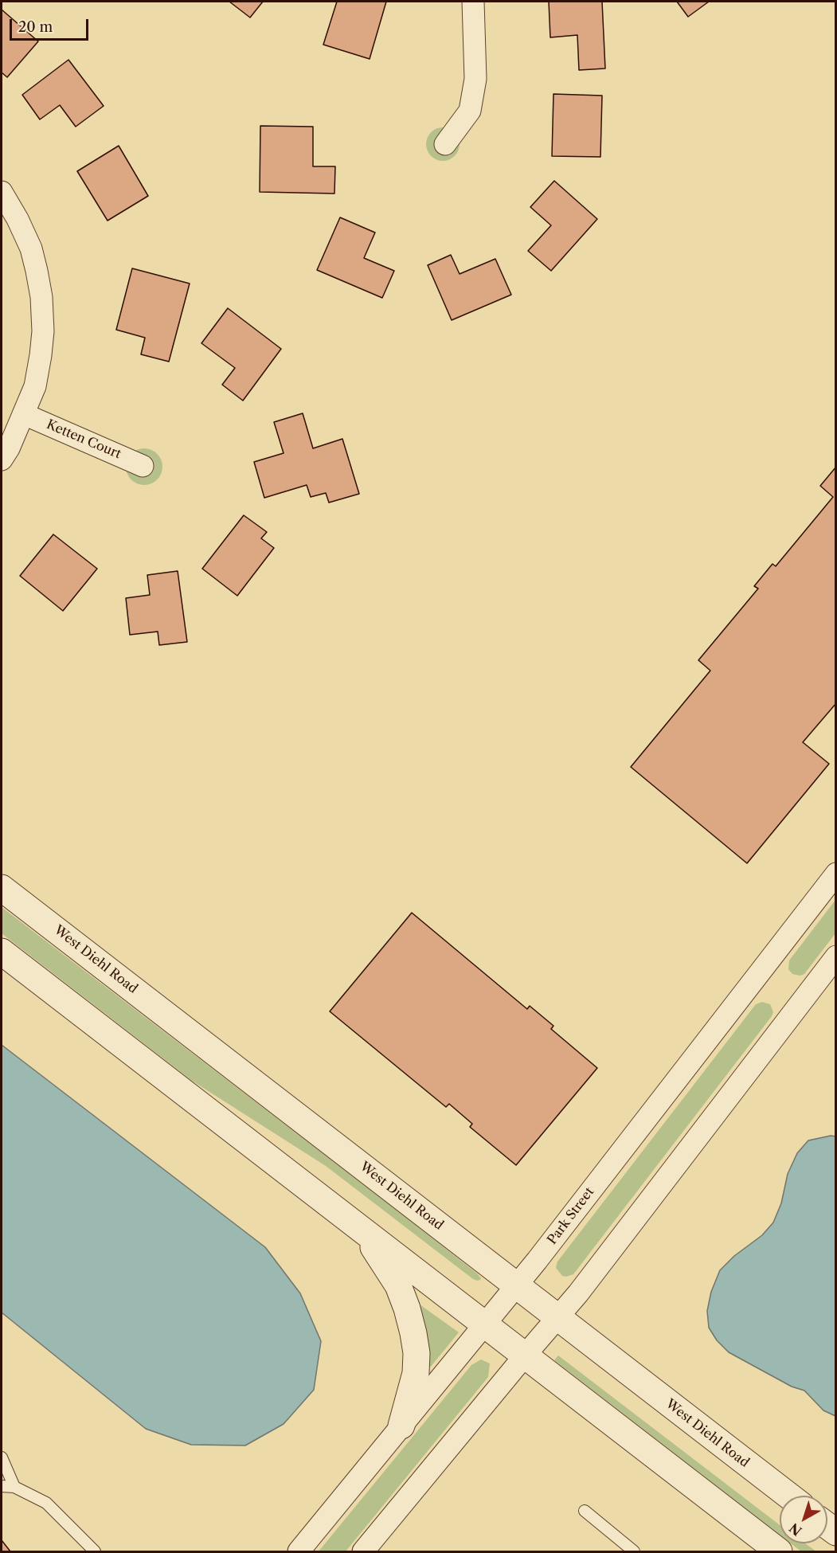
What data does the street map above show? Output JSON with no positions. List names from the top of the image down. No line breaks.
{"streets":{"street":["Ketten Court","West Diehl Road","Park Street"]},"crossings":[["West Diehl Road","Park Street"]],"scale_bar":"20 m","north":"bottom left"}
